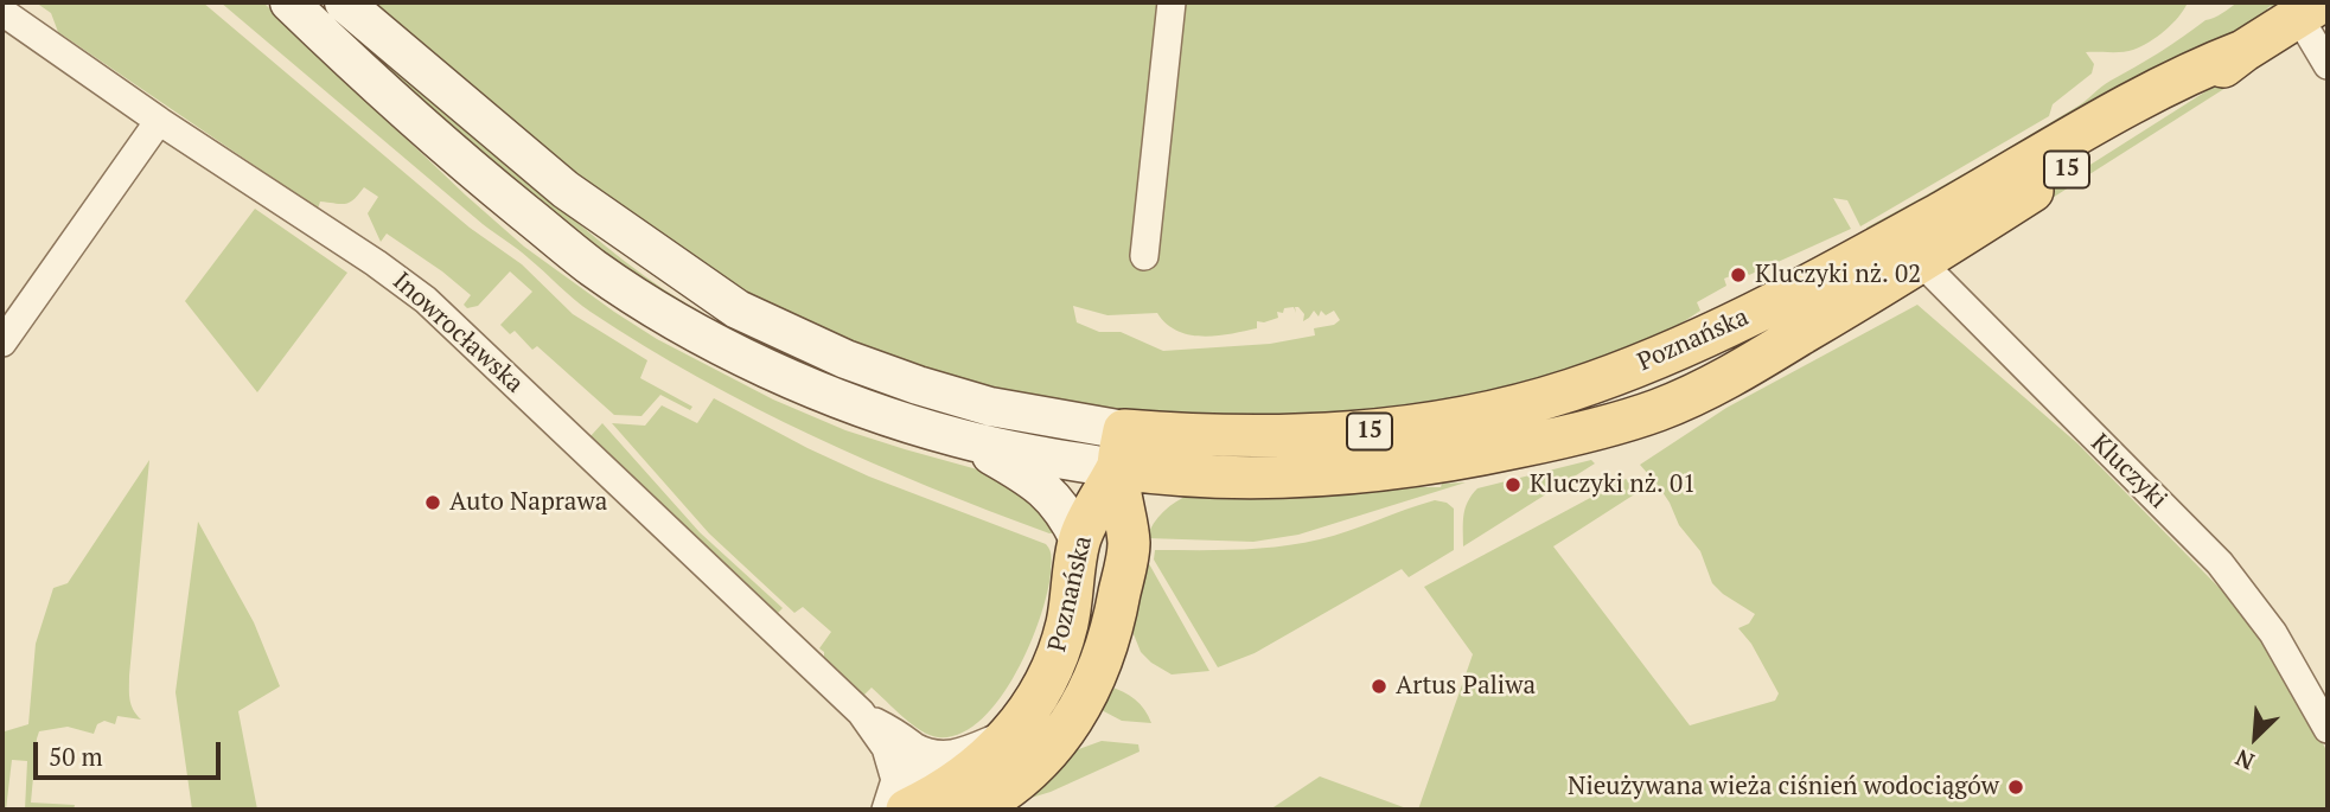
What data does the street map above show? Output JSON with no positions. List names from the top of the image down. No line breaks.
{"streets":{"main road":["15","Poznańska"],"street":["Inowrocławska","Kluczyki"]},"crossings":[["Poznańska","Kluczyki"]],"places":["Kluczyki nż. 02","Kluczyki nż. 01","Auto Naprawa","Artus Paliwa","Nieużywana wieża ciśnień wodociągów"],"scale_bar":"50 m","north":"bottom left"}
